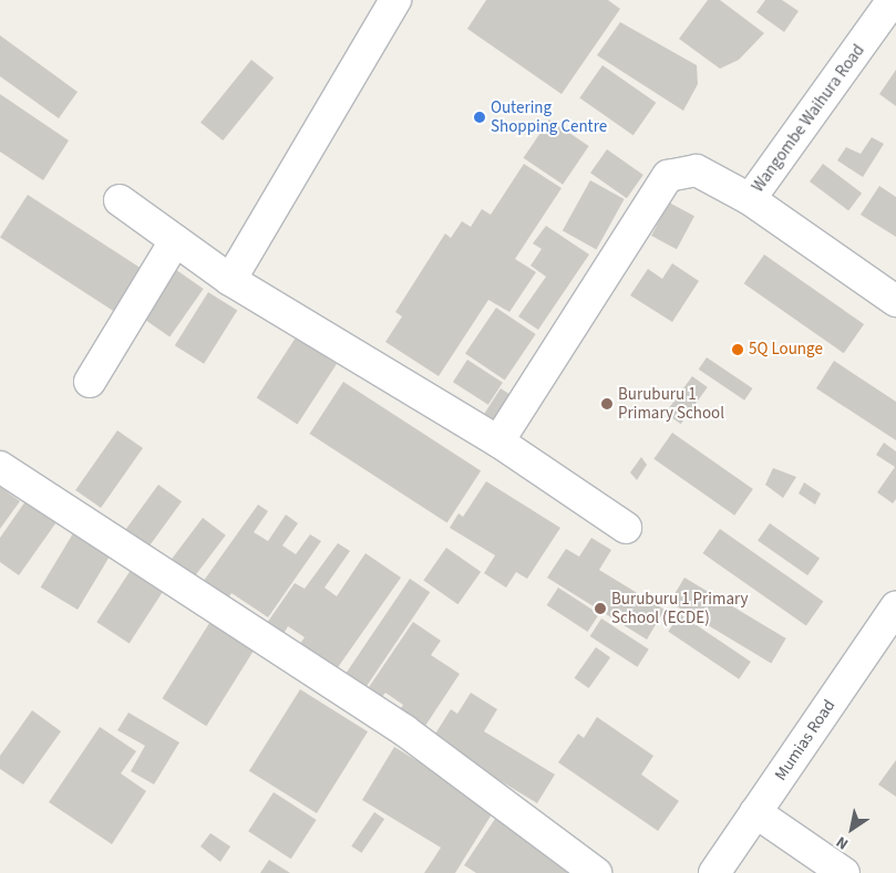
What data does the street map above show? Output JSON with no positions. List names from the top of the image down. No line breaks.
{"streets":{"street":["Wangombe Waihura Road","Mumias Road"]},"places":["Outering Shopping Centre","5Q Lounge","Buruburu 1 Primary School","Buruburu 1 Primary School (ECDE)"],"north":"bottom left"}
